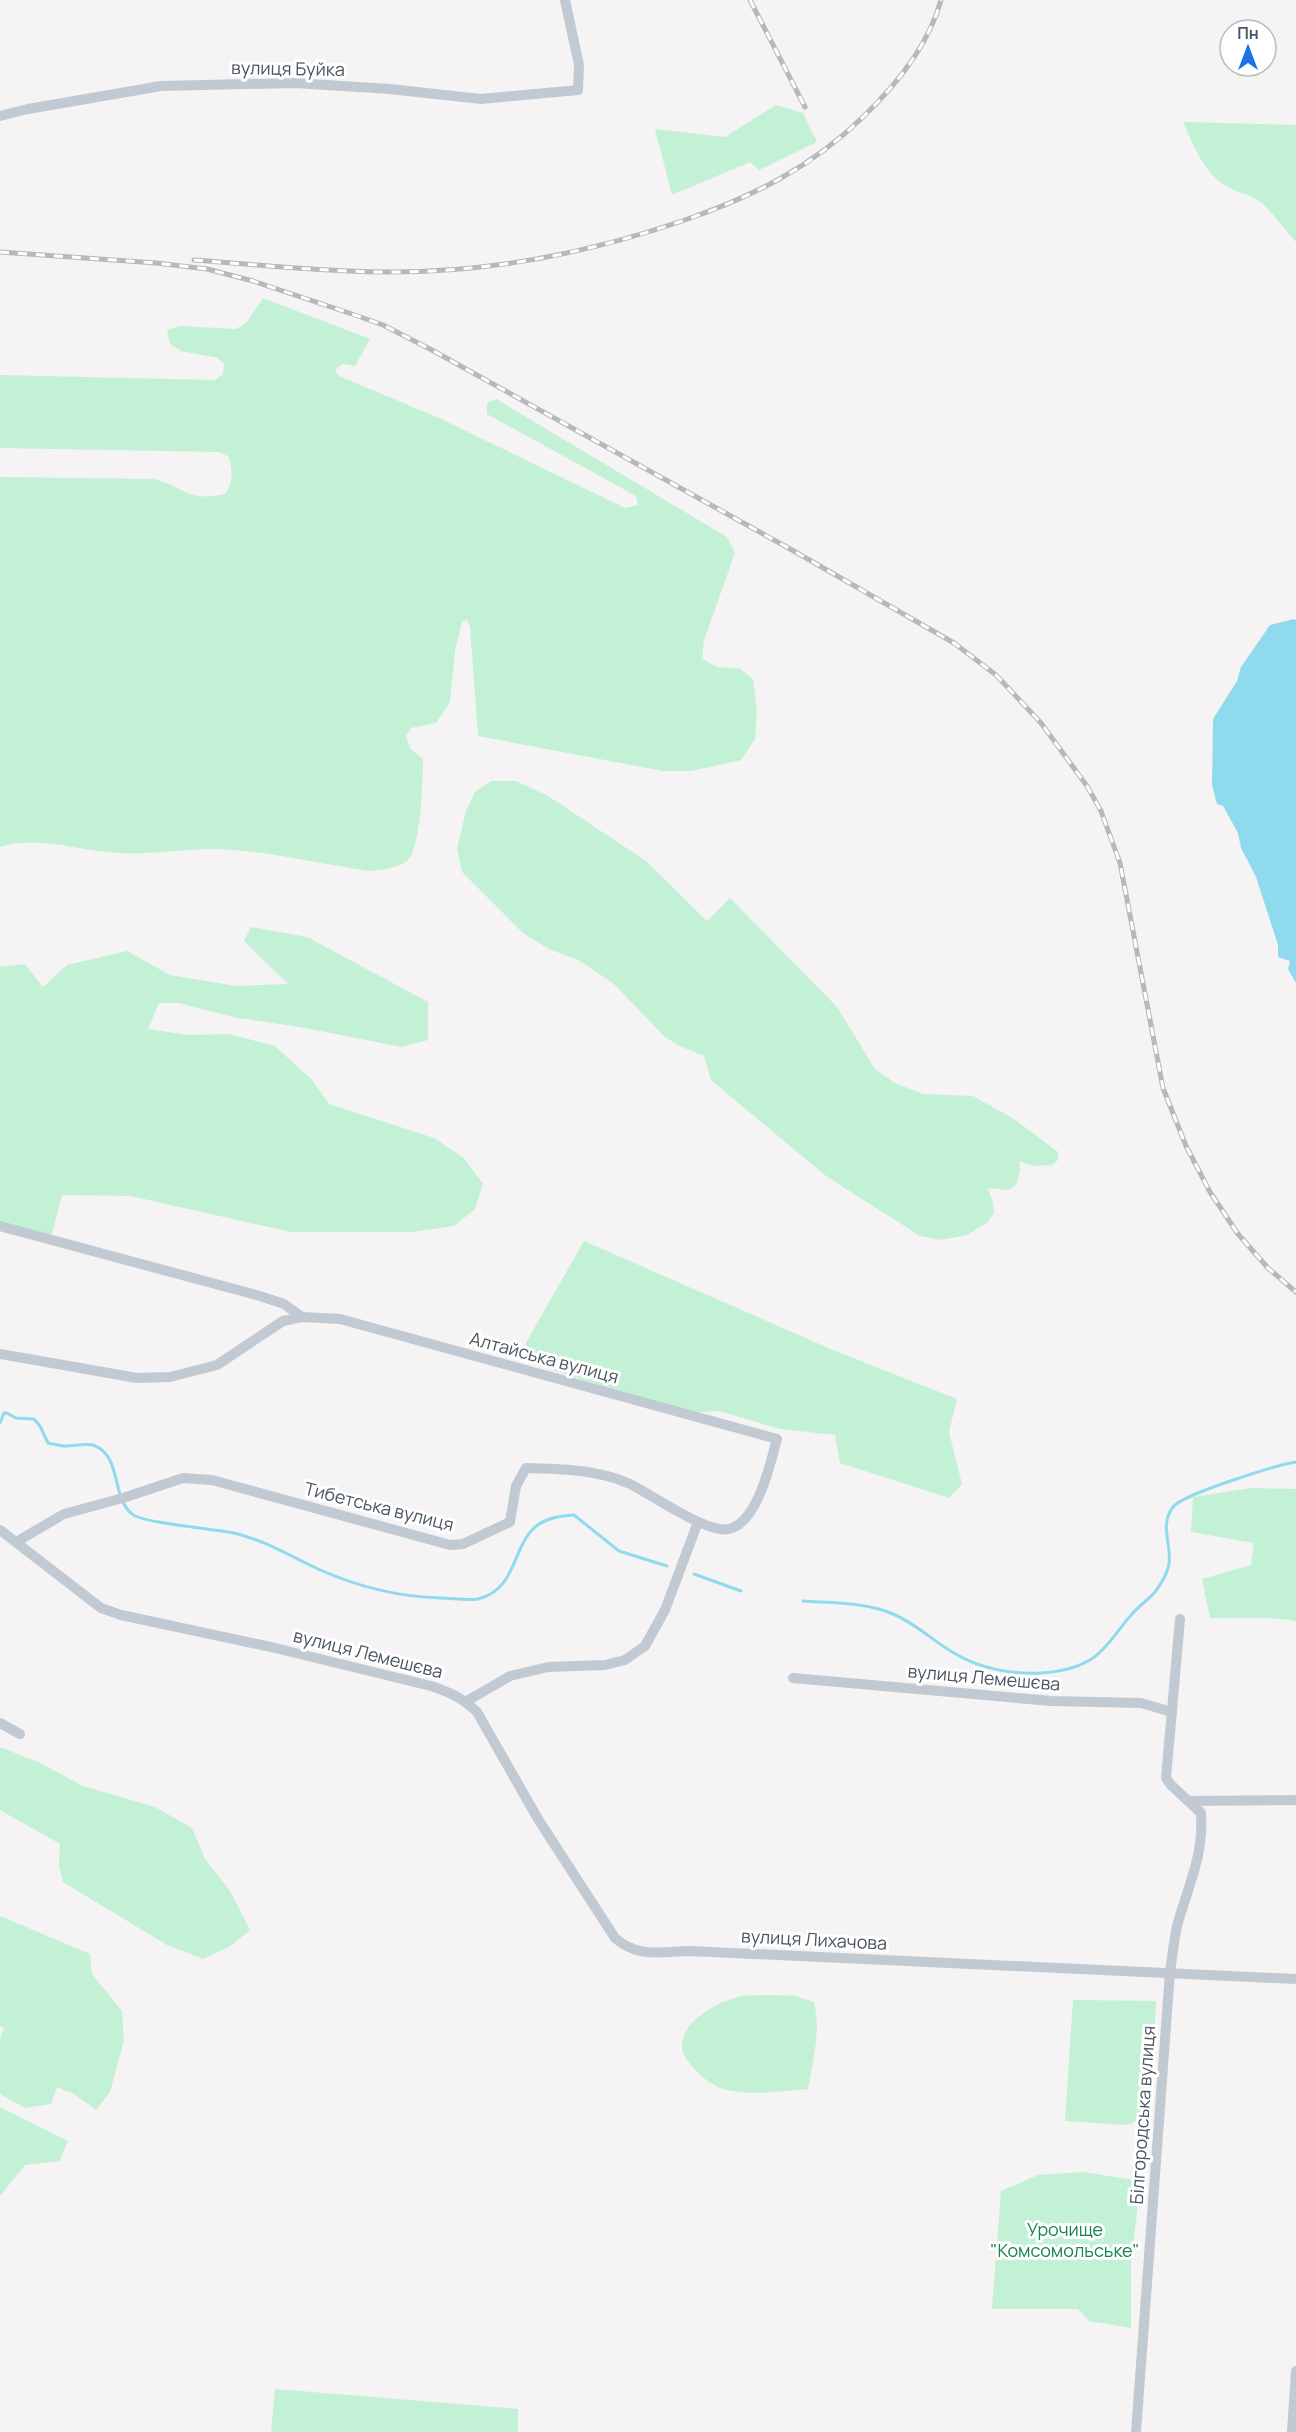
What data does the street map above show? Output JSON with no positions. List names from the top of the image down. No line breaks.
{"streets":{"street":["вулиця Буйка","Алтайська вулиця","Тибетська вулиця","вулиця Лемешєва","вулиця Лихачова","Білгородська вулиця"]},"crossings":[["Алтайська вулиця","Тибетська вулиця"],["Тибетська вулиця","вулиця Лемешєва"],["вулиця Лемешєва","вулиця Лихачова"],["вулиця Лихачова","Білгородська вулиця"]],"parks":["Урочище \"Комсомольське\""],"north":"top"}
